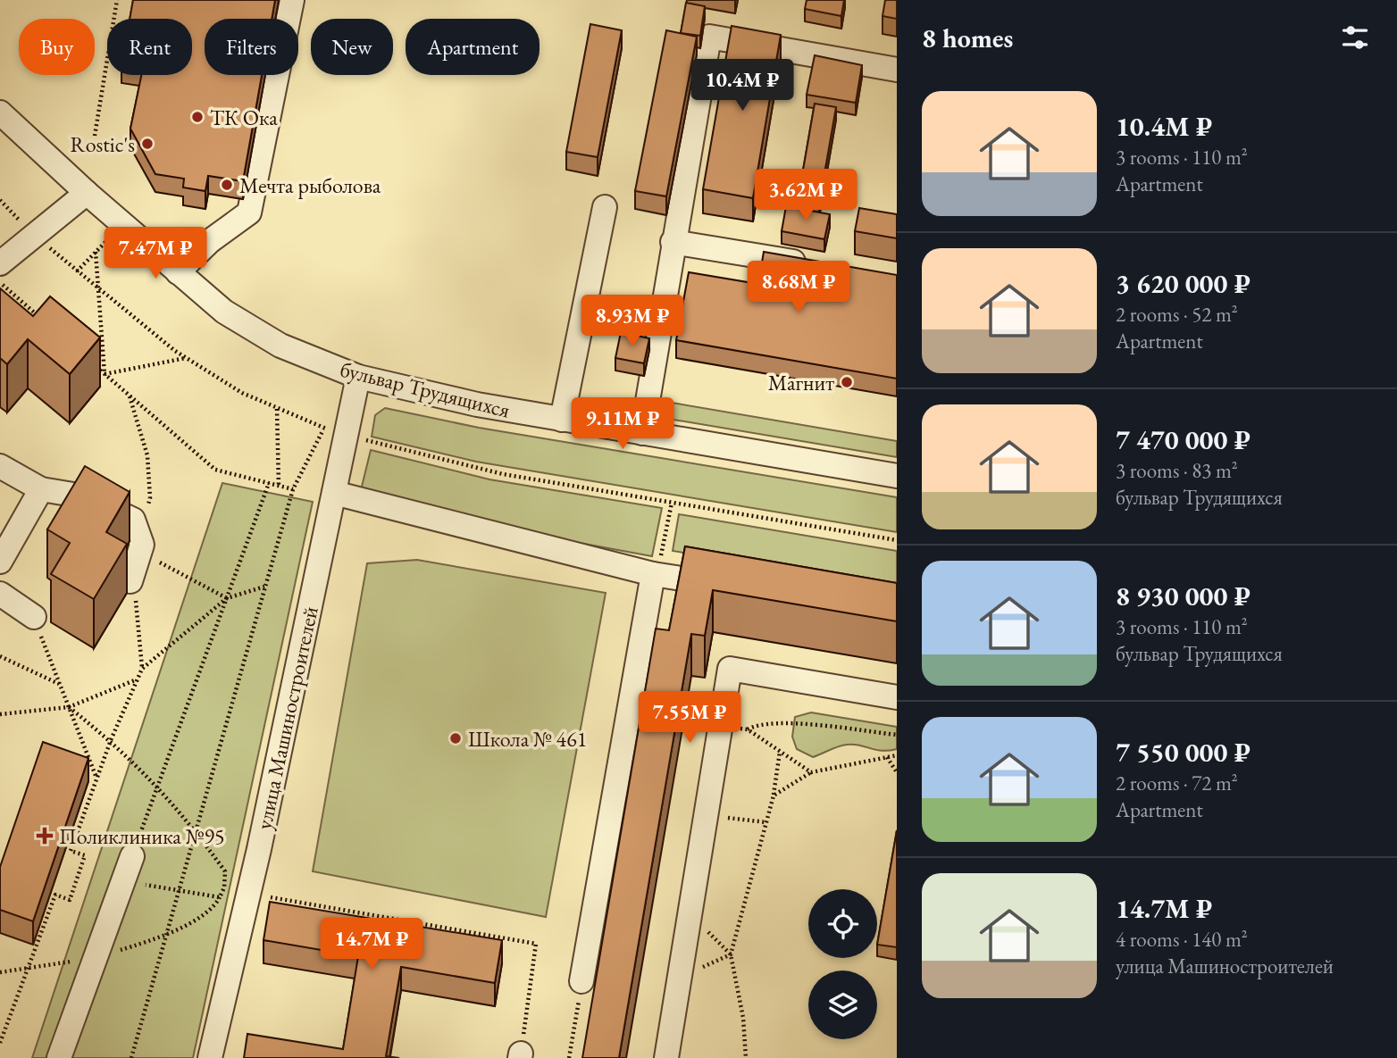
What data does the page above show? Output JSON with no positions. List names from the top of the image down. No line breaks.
{"streets":{"street":["бульвар Трудящихся","улица Машиностроителей"]},"crossings":[["бульвар Трудящихся","улица Машиностроителей"]],"places":{"other":["ТК Ока","Rostic's","Мечта рыболова","Магнит","Школа № 461"],"health":["Поликлиника №95"]},"page":{"heading":"8 homes","chip":["Buy","Rent","Filters","New","Apartment"],"price":["10.4M ₽","3.62M ₽","7.47M ₽","8.68M ₽","8.93M ₽","9.11M ₽","7.55M ₽","14.7M ₽"],"list":[{"name":"10.4M ₽","note":"3 rooms · 110 m² · Apartment"},{"name":"3 620 000 ₽","note":"2 rooms · 52 m² · Apartment"},{"name":"7 470 000 ₽","note":"3 rooms · 83 m² · бульвар Трудящихся"},{"name":"8 930 000 ₽","note":"3 rooms · 110 m² · бульвар Трудящихся"},{"name":"7 550 000 ₽","note":"2 rooms · 72 m² · Apartment"},{"name":"14.7M ₽","note":"4 rooms · 140 m² · улица Машиностроителей"}]}}
